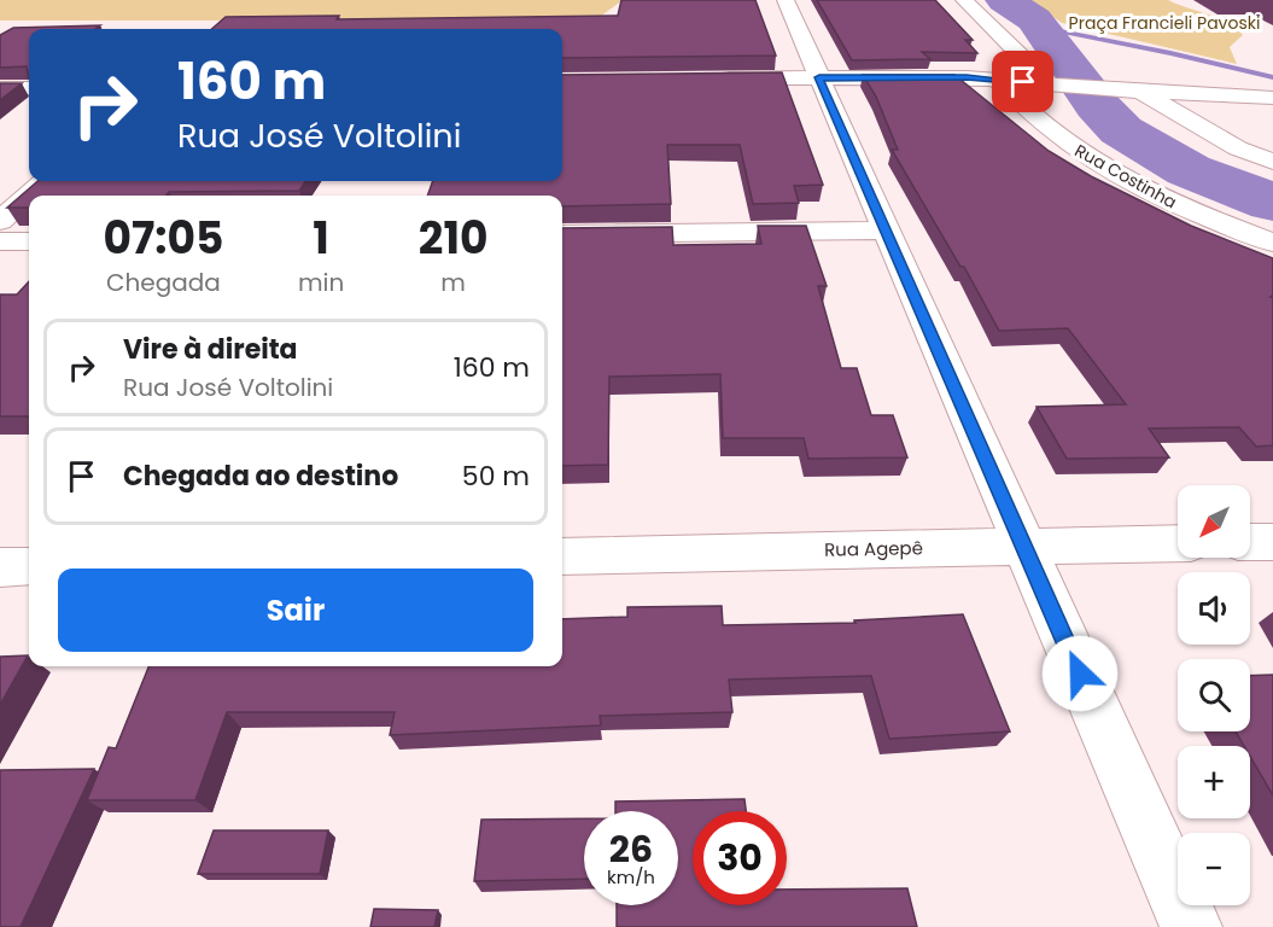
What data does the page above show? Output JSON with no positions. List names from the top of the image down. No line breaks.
{"streets":{"street":["Rua Costinha","Rua Agepê"]},"parks":["Praça Francieli Pavoski"],"north":"bottom left","page":{"turn":["160 m","Rua José Voltolini"],"eta":["07:05","Chegada","1","min","210","m"],"list":[{"name":"Vire à direita","note":"Rua José Voltolini","value":"160 m"},{"name":"Chegada ao destino","value":"50 m"}],"map_buttons":["+","−"],"buttons":"Sair","speed":"26 km/h","limit":"30"}}
